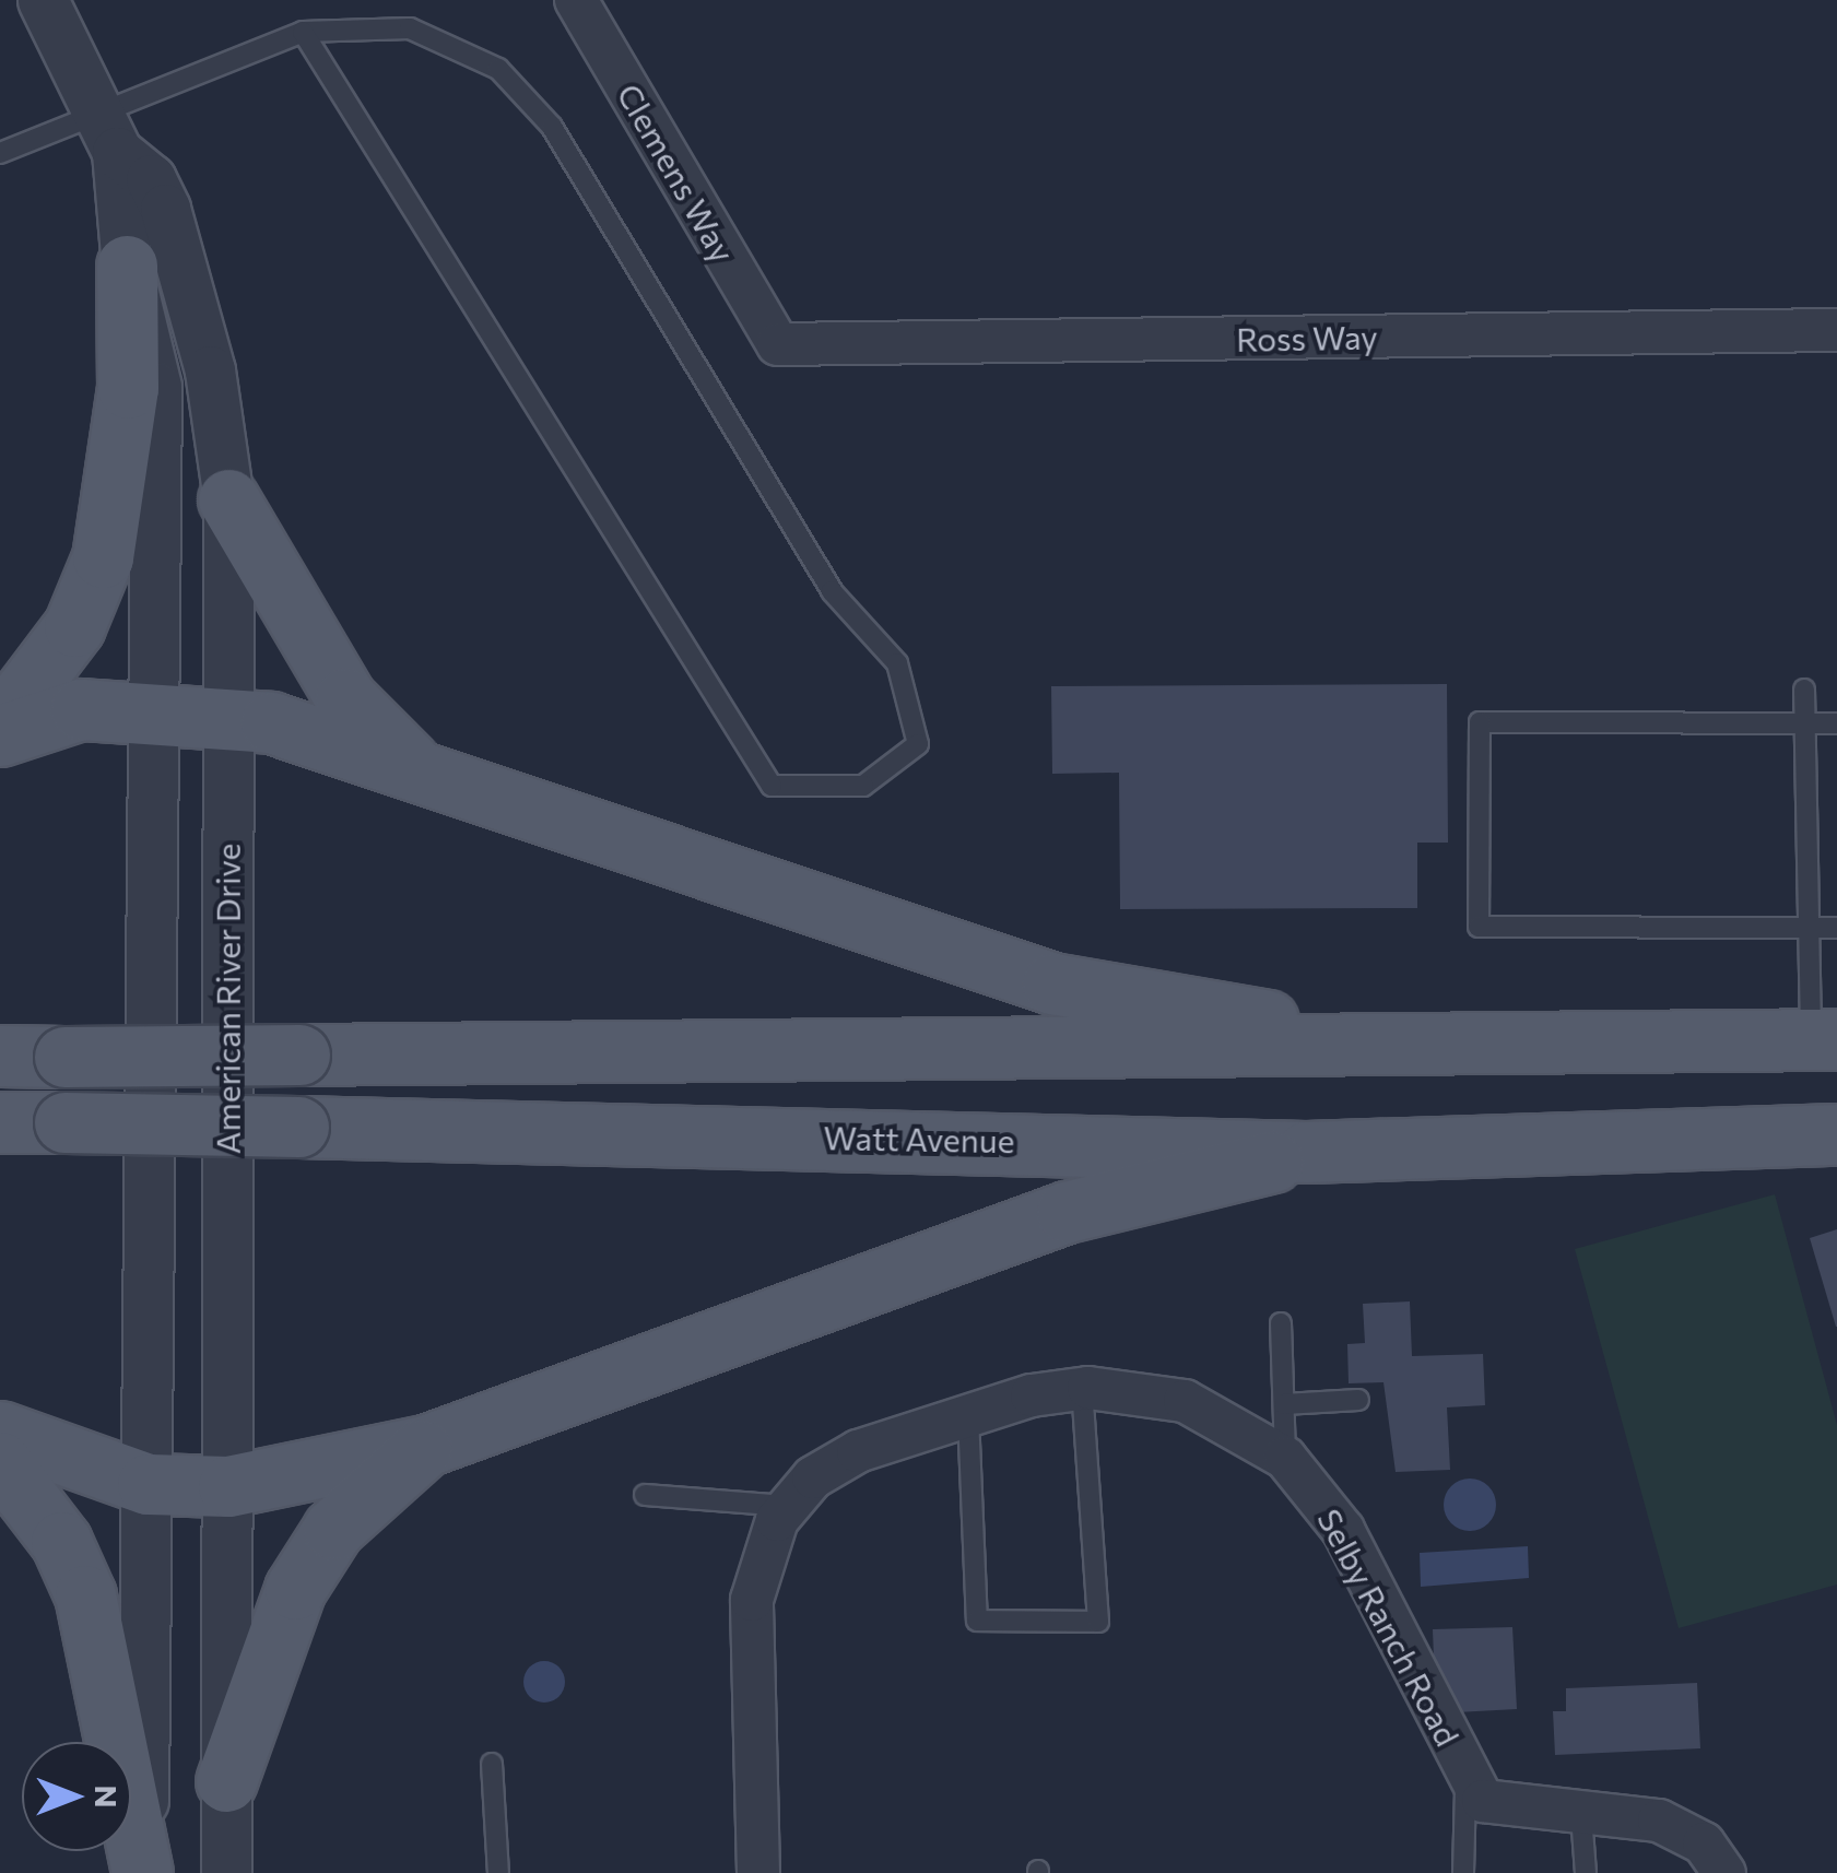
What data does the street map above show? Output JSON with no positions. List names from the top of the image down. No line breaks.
{"streets":{"main road":["Watt Avenue"],"street":["Clemens Way","Ross Way","American River Drive","Selby Ranch Road"]},"crossings":[["Clemens Way","Ross Way"]],"north":"right"}
